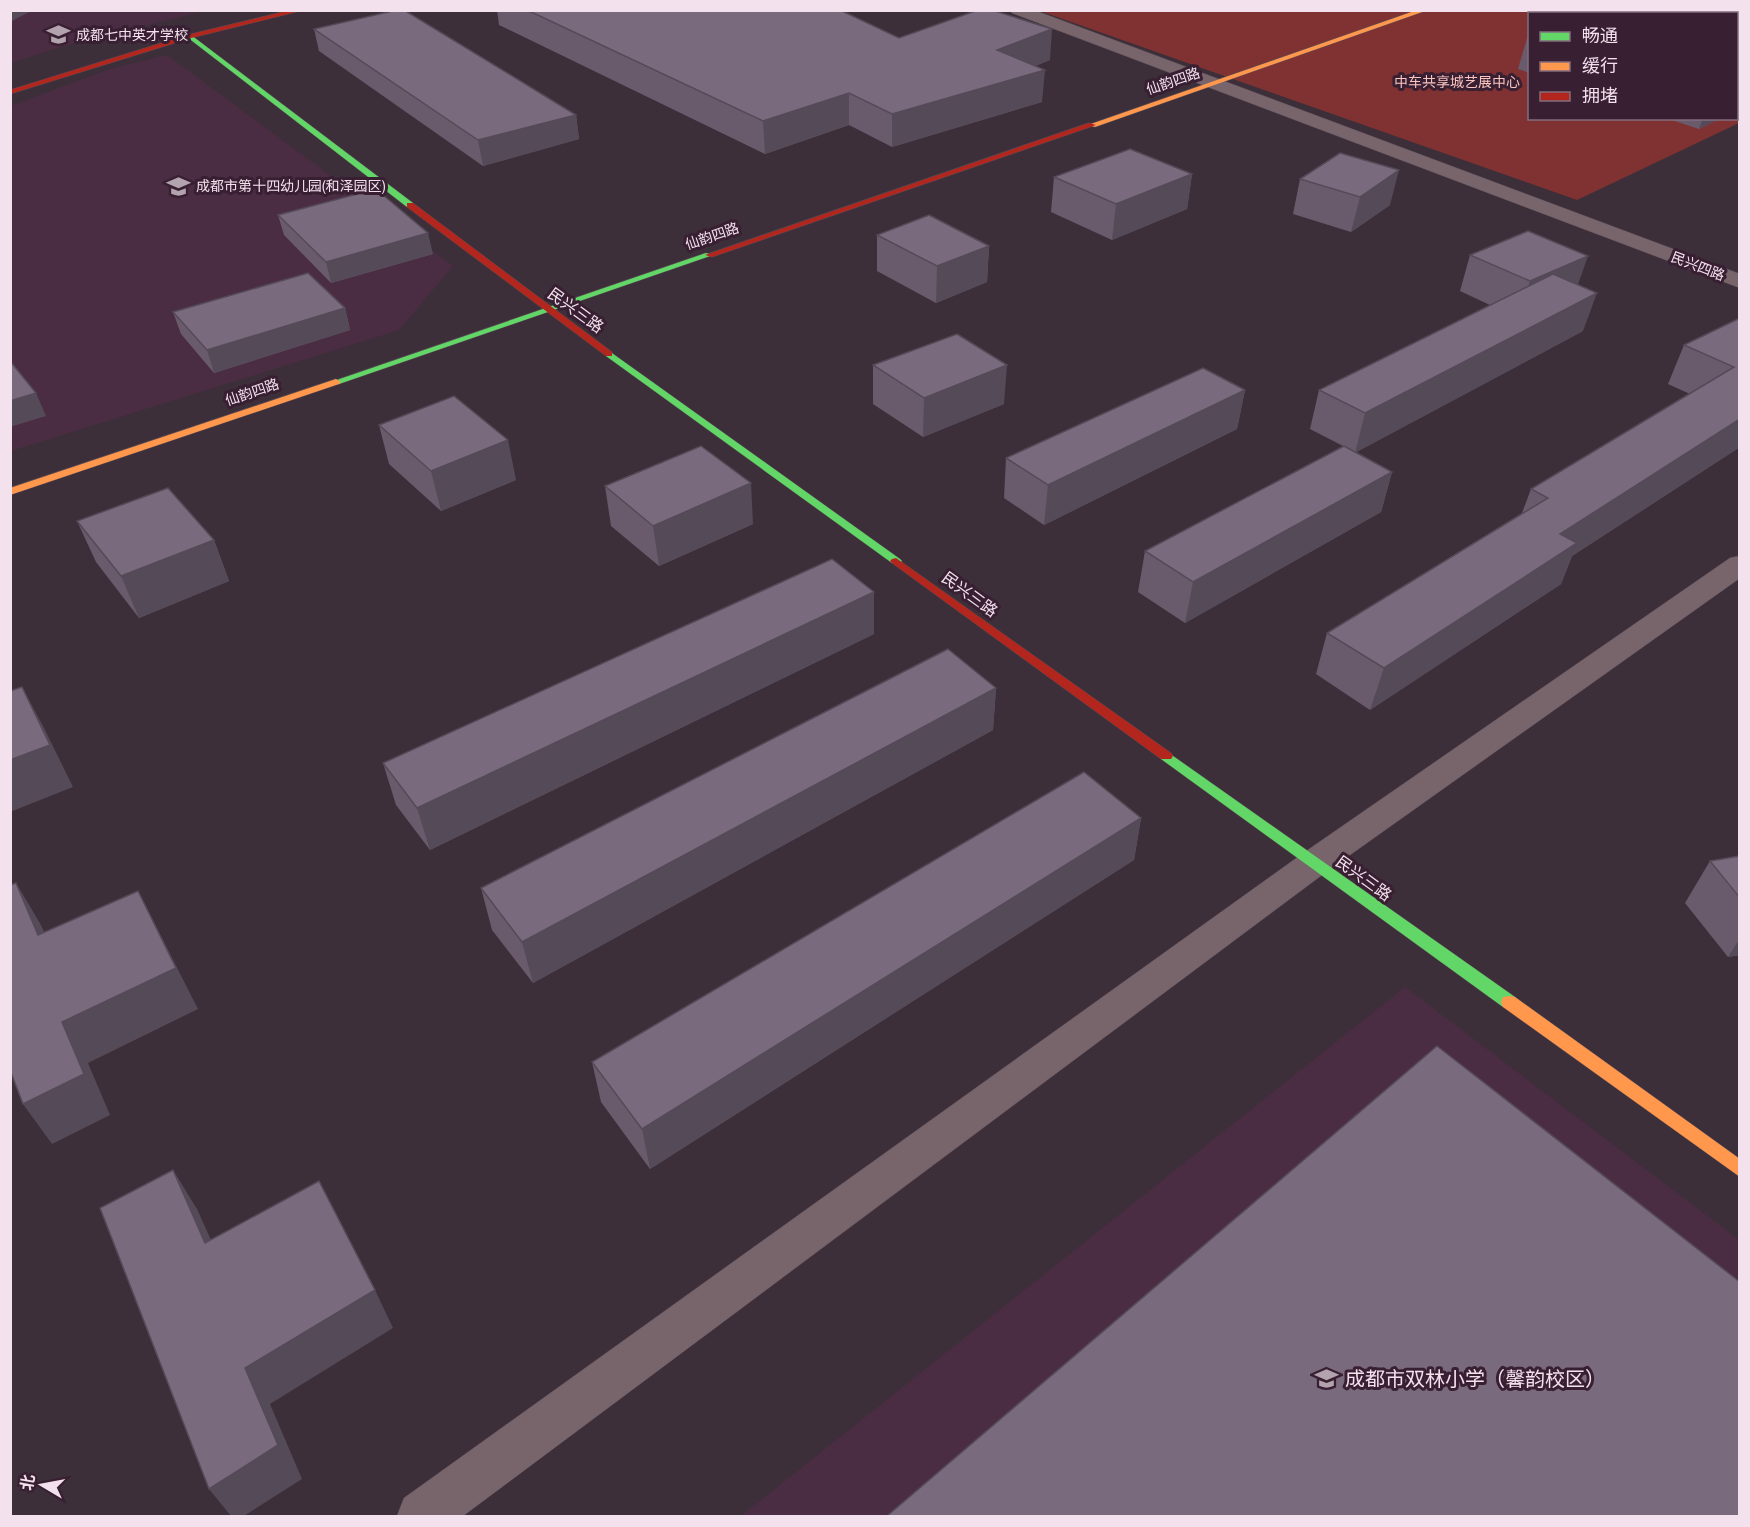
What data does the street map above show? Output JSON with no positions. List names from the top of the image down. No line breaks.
{"streets":{"street":["仙韵四路","民兴四路","民兴三路"]},"crossings":[["仙韵四路","民兴四路"],["仙韵四路","民兴三路"]],"parks":["中车共享城艺展中心"],"places":{"school or university":["成都七中英才学校","成都市第十四幼儿园(和泽园区)","成都市双林小学（馨韵校区）"]},"legend":["畅通","缓行","拥堵"],"north":"left"}
